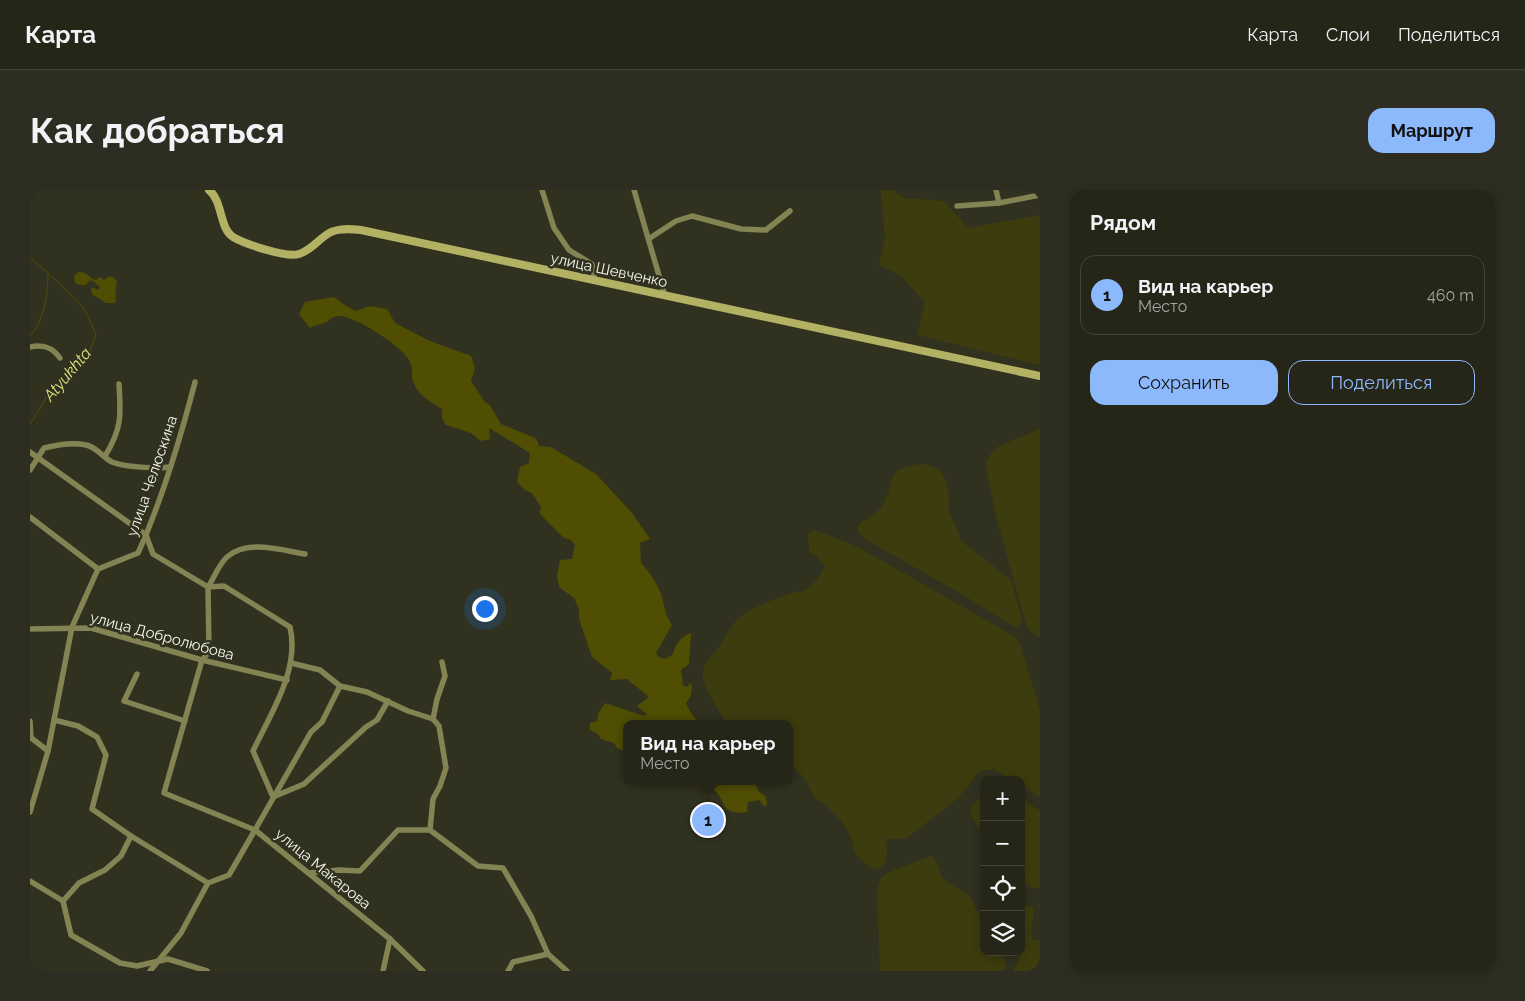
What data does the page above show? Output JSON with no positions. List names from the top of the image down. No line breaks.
{"streets":{"street":["улица Шевченко","улица Челюскина","улица Добролюбова","улица Макарова"]},"water":["Atyukhta"],"page":{"header":"Карта","nav":["Карта","Слои","Поделиться"],"buttons":["Маршрут",["Сохранить","Поделиться"]],"title":"Как добраться","heading":"Рядом","list":[{"mark":"1","name":"Вид на карьер","note":"Место","value":"460 m"}],"popup":["Вид на карьер","Место"],"map_buttons":["+","−"],"pins":"1"}}
